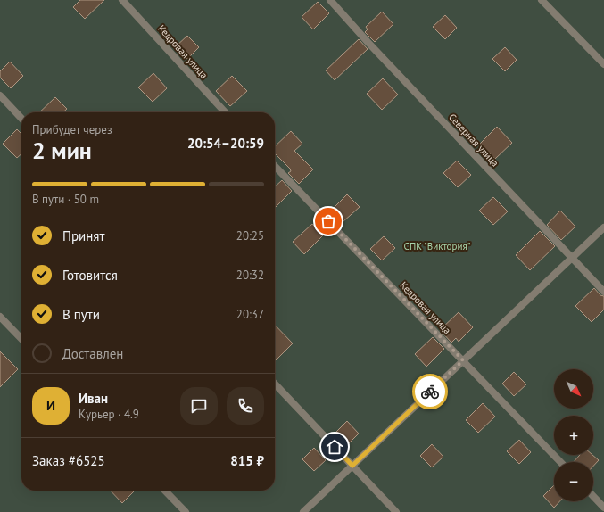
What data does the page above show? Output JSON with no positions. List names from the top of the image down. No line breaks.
{"streets":{"street":["Кедровая улица","Северная улица"]},"parks":["СПК \"Виктория\""],"north":"bottom right","page":{"heading":["2 мин","Прибудет через","20:54–20:59"],"panel":["Иван","Курьер · 4.9","Заказ #6525","815 ₽"],"bar":"В пути · 50 m","list":[["Принят","20:25"],["Готовится","20:32"],["В пути","20:37"],"Доставлен"],"map_buttons":["+","−"],"round":"И"}}
